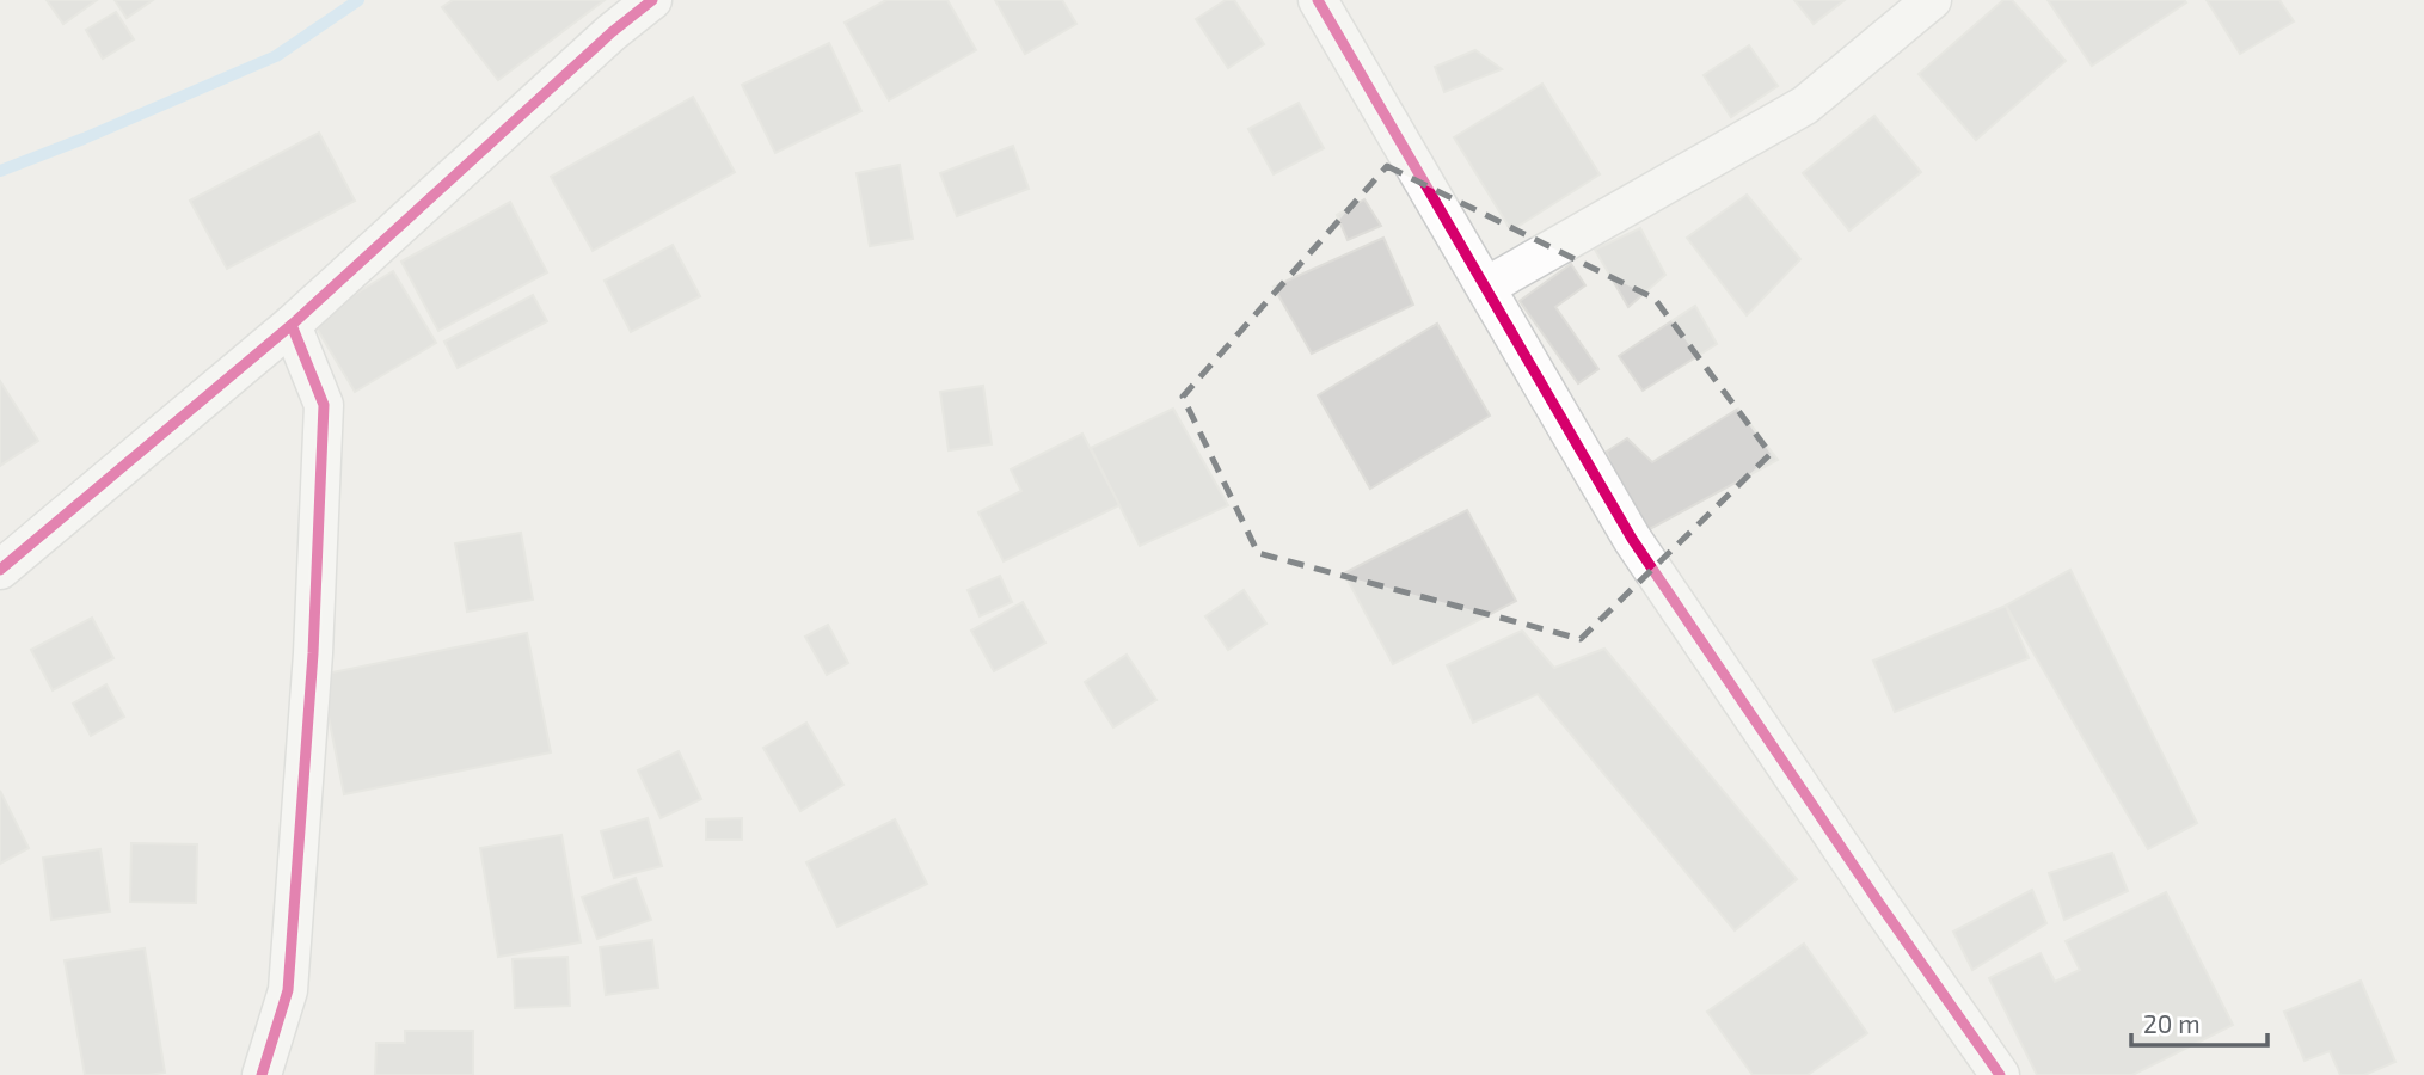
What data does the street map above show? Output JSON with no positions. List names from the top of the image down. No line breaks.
{"scale_bar":"20 m"}
